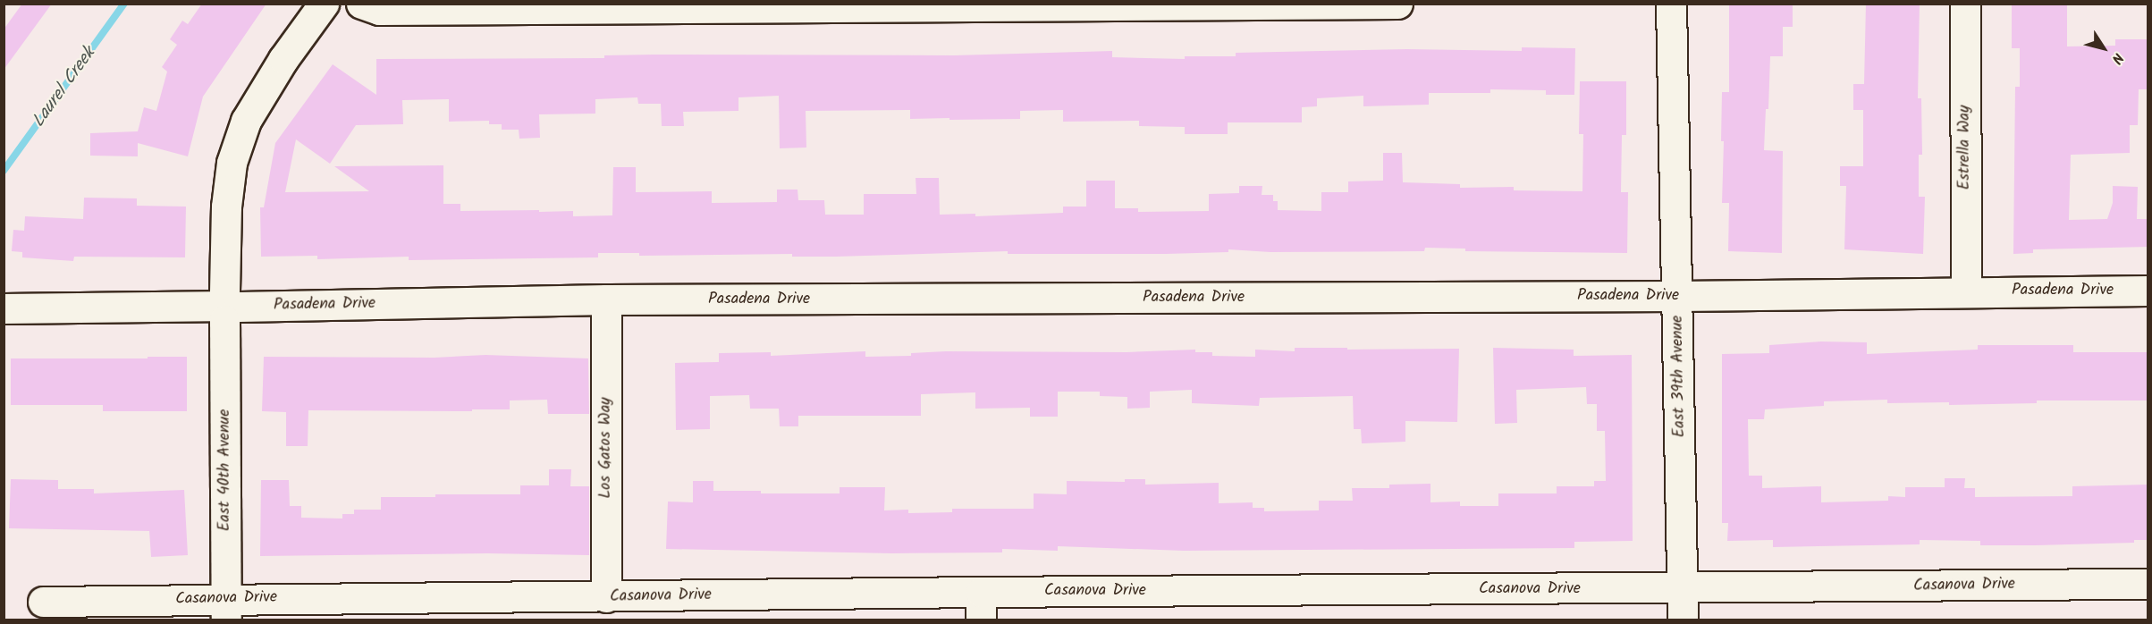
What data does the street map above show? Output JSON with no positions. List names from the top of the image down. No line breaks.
{"streets":{"street":["Estrella Way","Pasadena Drive","East 39th Avenue","Los Gatos Way","East 40th Avenue","Casanova Drive"]},"crossings":[["Estrella Way","Pasadena Drive"],["Pasadena Drive","East 39th Avenue"],["Pasadena Drive","Los Gatos Way"],["Pasadena Drive","East 40th Avenue"],["East 39th Avenue","Casanova Drive"],["Los Gatos Way","Casanova Drive"],["East 40th Avenue","Casanova Drive"]],"water":["Laurel Creek"],"north":"bottom right"}
